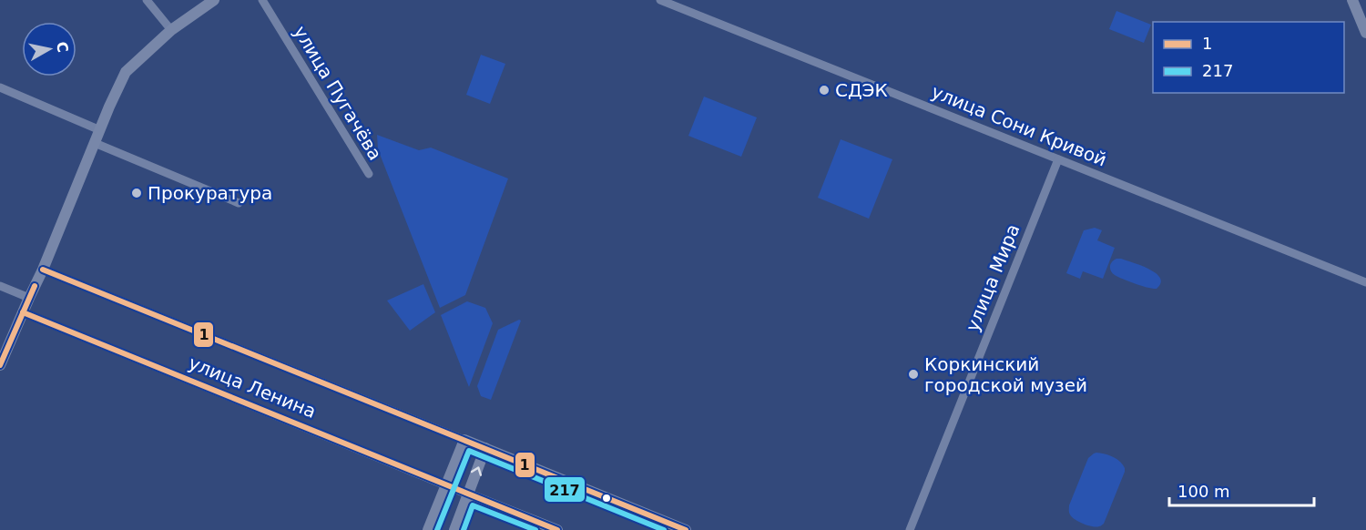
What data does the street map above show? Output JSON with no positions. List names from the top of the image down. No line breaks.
{"streets":{"street":["улица Пугачёва","улица Сони Кривой","улица Мира","улица Ленина"]},"crossings":[["улица Сони Кривой","улица Мира"]],"places":["СДЭК","Прокуратура","Коркинский городской музей"],"lines":["transit line 1","transit line 217"],"legend":["1","217"],"scale_bar":"100 m","north":"right"}
